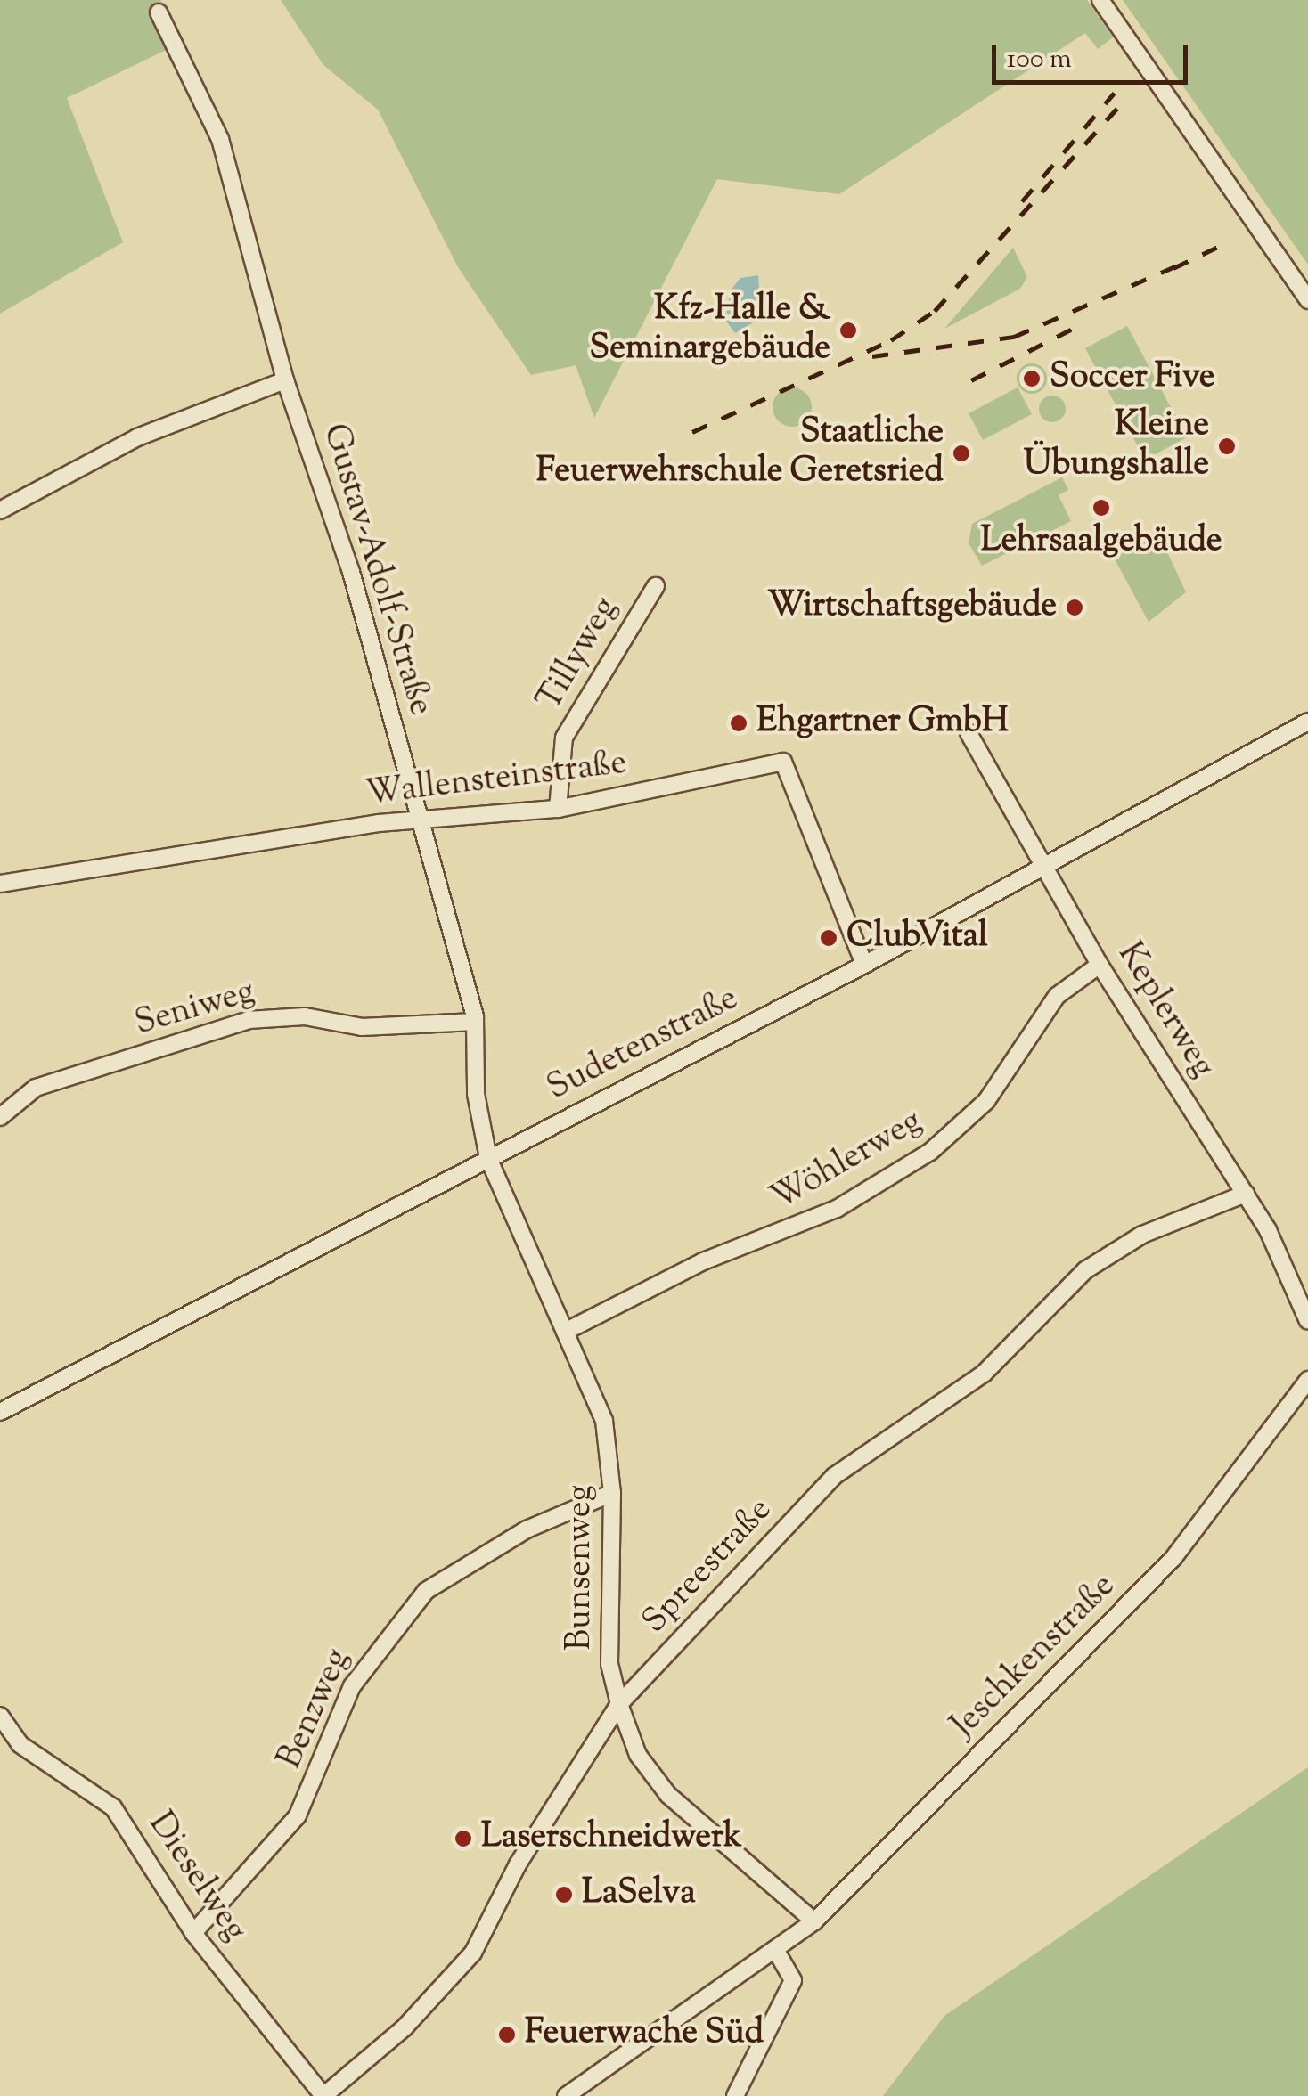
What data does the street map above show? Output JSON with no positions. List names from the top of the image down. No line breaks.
{"streets":{"street":["Gustav-Adolf-Straße","Tillyweg","Wallensteinstraße","Seniweg","Keplerweg","Sudetenstraße","Wöhlerweg","Spreestraße","Bunsenweg","Jeschkenstraße","Benzweg","Dieselweg"]},"crossings":[["Gustav-Adolf-Straße","Wallensteinstraße"],["Gustav-Adolf-Straße","Seniweg"],["Gustav-Adolf-Straße","Sudetenstraße"],["Gustav-Adolf-Straße","Bunsenweg"],["Tillyweg","Wallensteinstraße"],["Wallensteinstraße","Sudetenstraße"],["Keplerweg","Sudetenstraße"],["Keplerweg","Wöhlerweg"],["Keplerweg","Spreestraße"],["Sudetenstraße","Bunsenweg"],["Wöhlerweg","Bunsenweg"],["Spreestraße","Bunsenweg"],["Spreestraße","Dieselweg"],["Bunsenweg","Jeschkenstraße"],["Bunsenweg","Benzweg"],["Benzweg","Dieselweg"]],"places":["Kfz-Halle & Seminargebäude","Soccer Five","Kleine Übungshalle","Staatliche Feuerwehrschule Geretsried","Lehrsaalgebäude","Wirtschaftsgebäude","Ehgartner GmbH","ClubVital","Laserschneidwerk","LaSelva","Feuerwache Süd"],"scale_bar":"100 m"}
